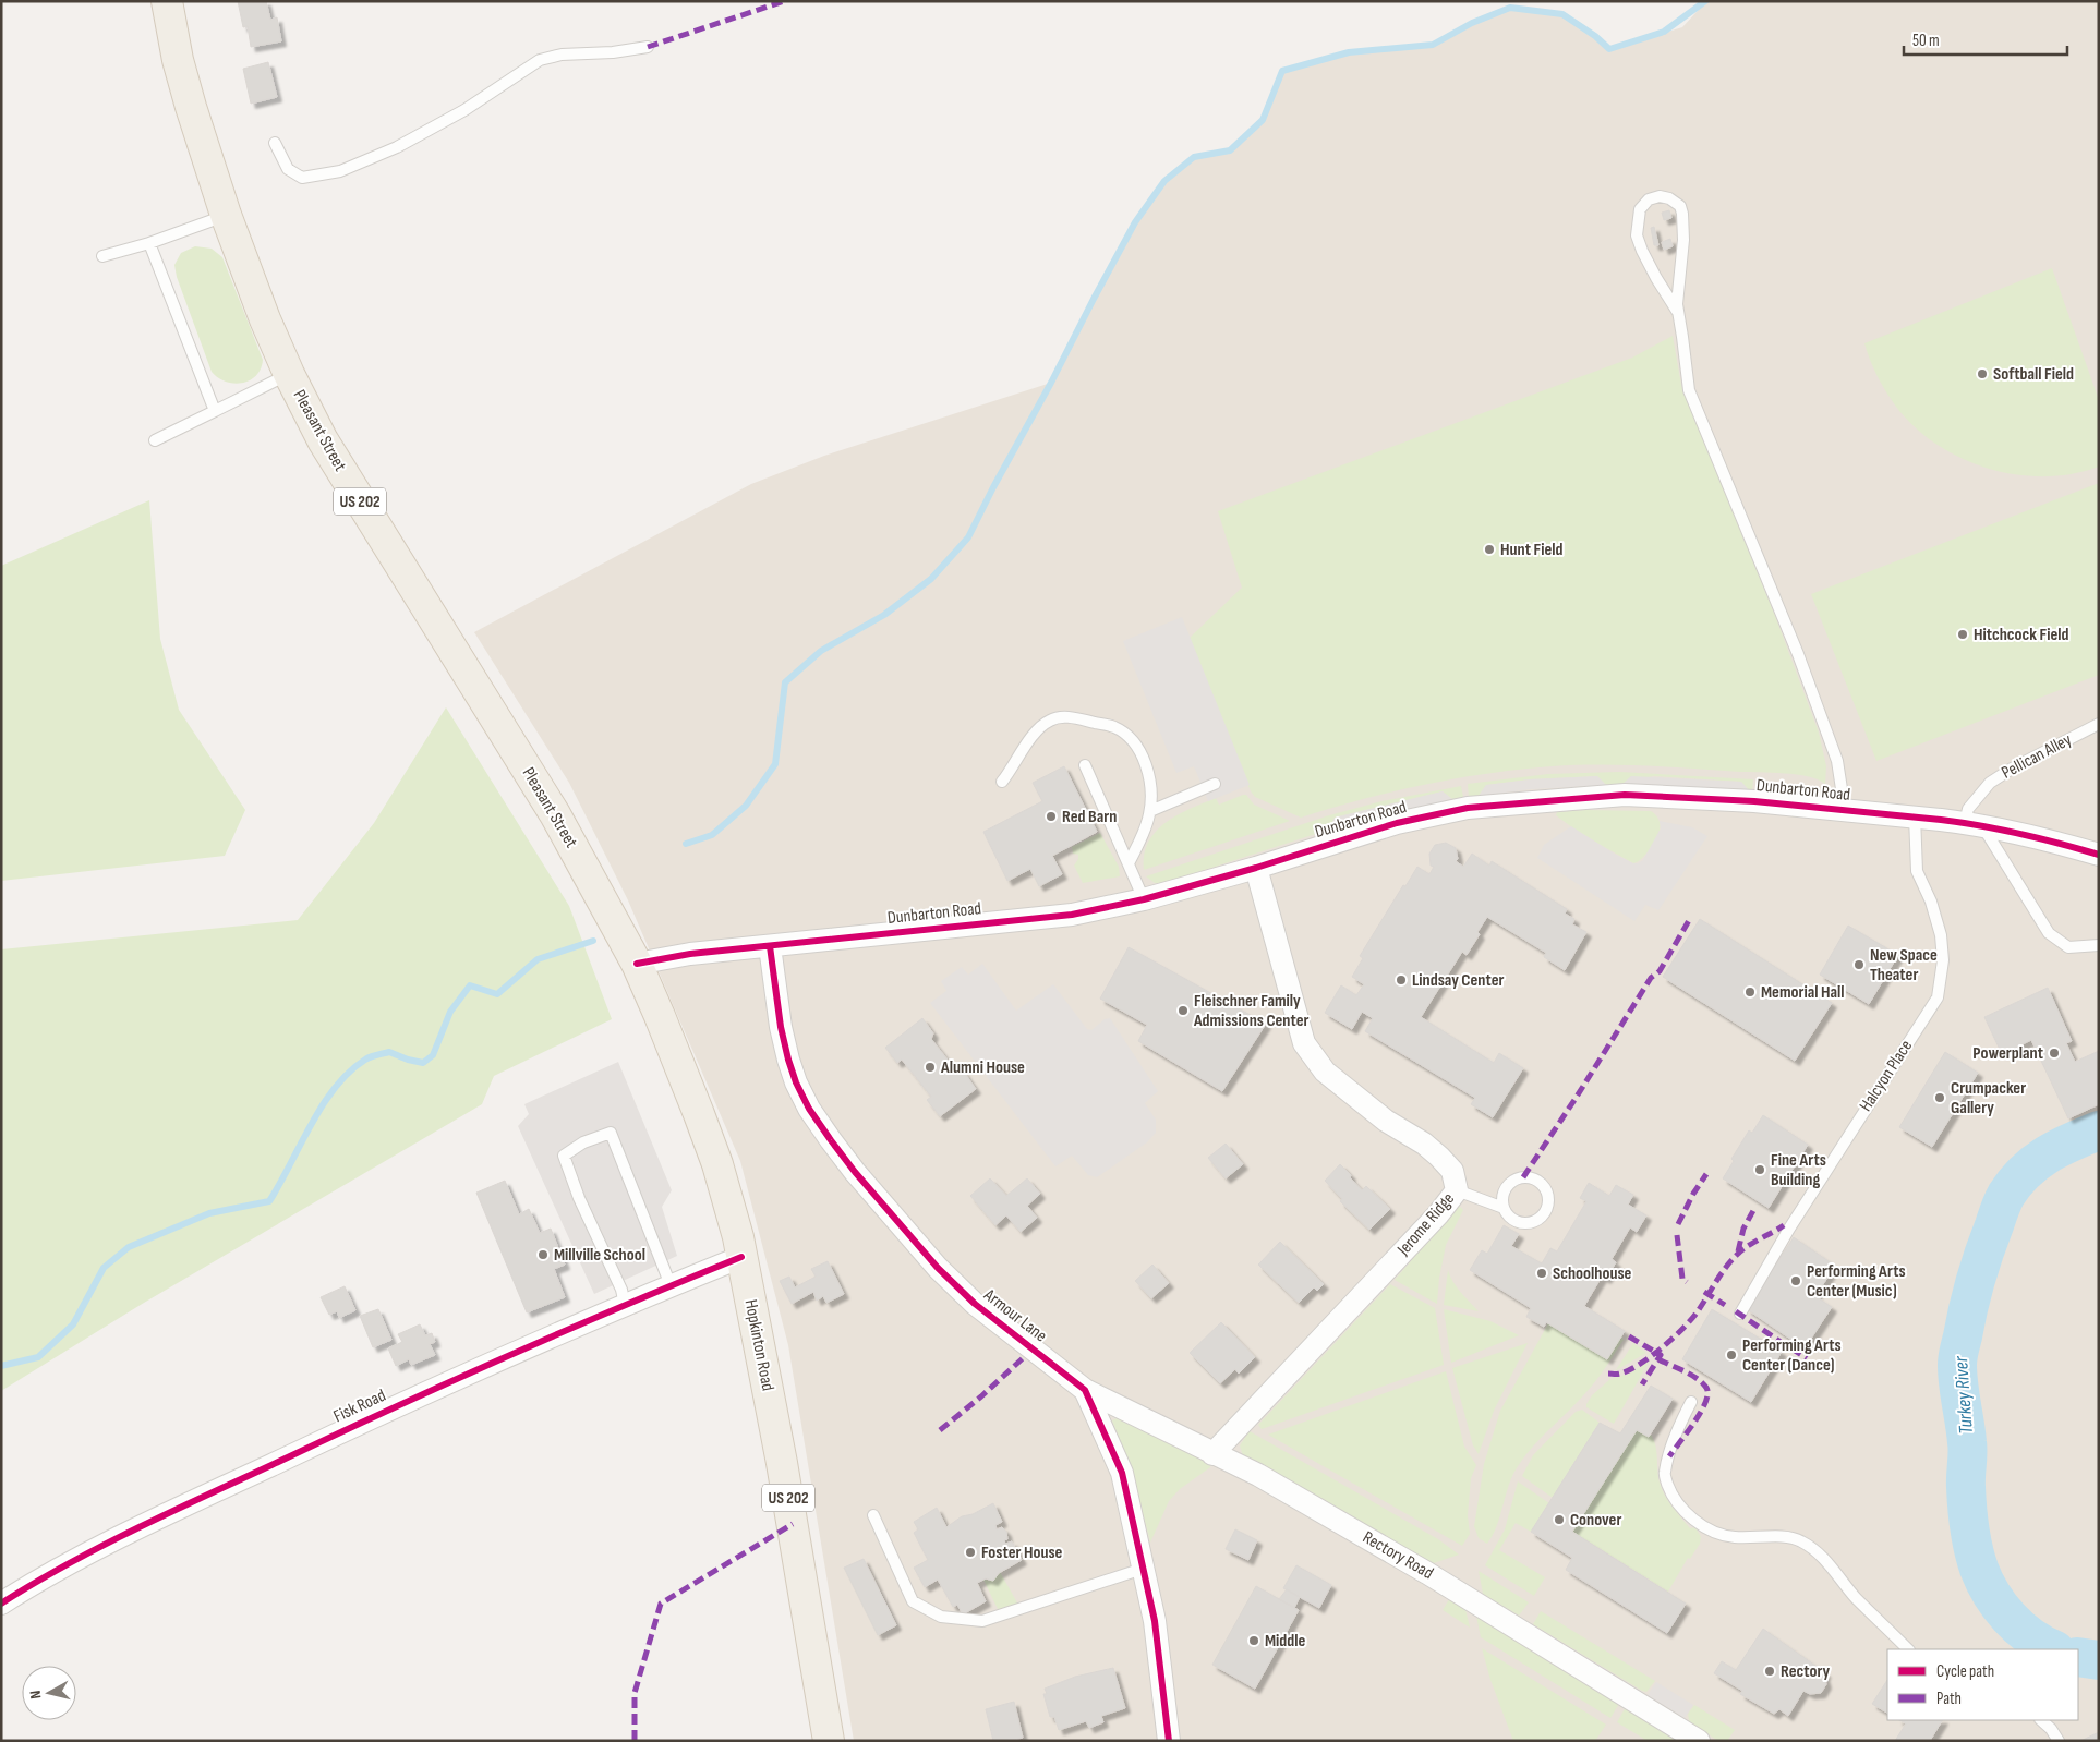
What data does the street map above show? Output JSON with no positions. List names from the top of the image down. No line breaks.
{"streets":{"main road":["Pleasant Street","US 202","Hopkinton Road"],"street":["Dunbarton Road","Jerome Ridge","Armour Lane","Fisk Road","Rectory Road"],"lane":["Pellican Alley","Halcyon Place"]},"crossings":[["Pleasant Street","Dunbarton Road"],["Pleasant Street","Hopkinton Road"],["Pellican Alley","Dunbarton Road"],["Dunbarton Road","Halcyon Place"],["Dunbarton Road","Jerome Ridge"],["Dunbarton Road","Armour Lane"],["Dunbarton Road","Hopkinton Road"],["Jerome Ridge","Rectory Road"],["Armour Lane","Rectory Road"],["Hopkinton Road","Fisk Road"]],"water":["Turkey River"],"places":["Softball Field","Hunt Field","Hitchcock Field","Red Barn","New Space Theater","Lindsay Center","Memorial Hall","Fleischner Family Admissions Center","Powerplant","Alumni House","Crumpacker Gallery","Fine Arts Building","Millville School","Schoolhouse","Performing Arts Center (Music)","Performing Arts Center (Dance)","Conover","Foster House","Middle","Rectory"],"legend":["Cycle path","Path"],"scale_bar":"50 m","north":"left"}
